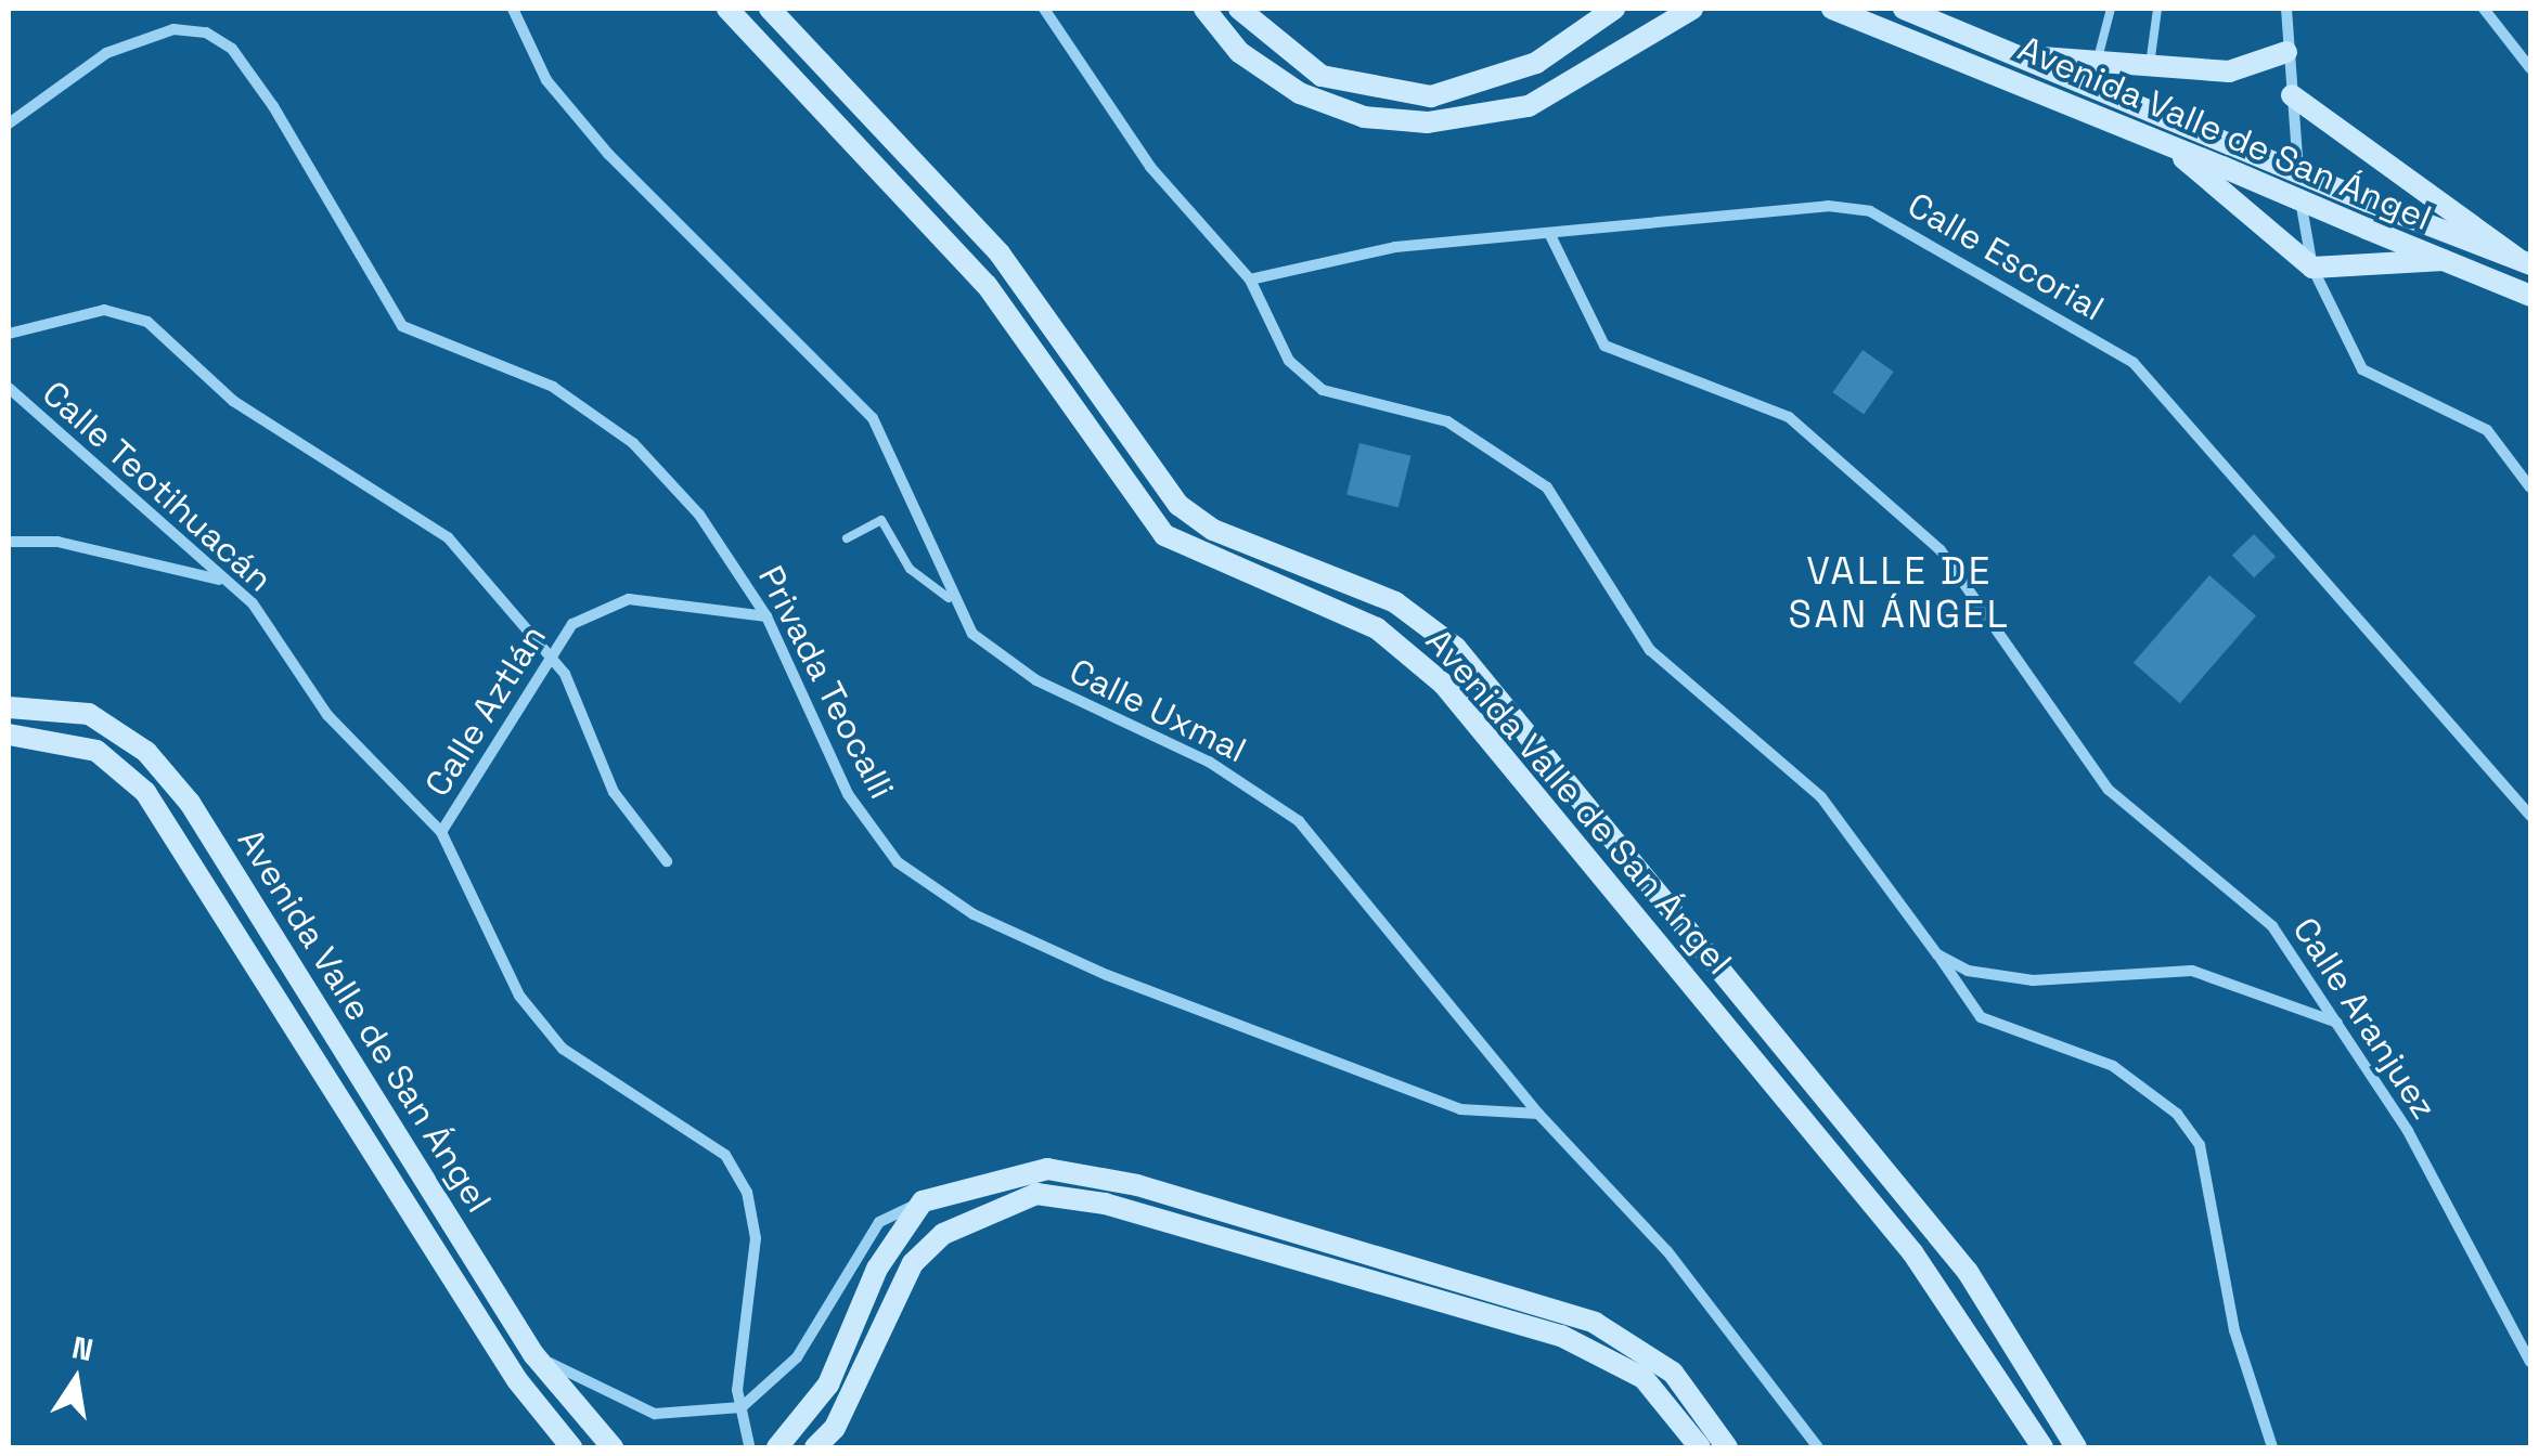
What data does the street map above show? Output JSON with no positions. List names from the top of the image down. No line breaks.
{"streets":{"street":["Avenida Valle de San Ángel","Calle Escorial","Calle Teotihuacán","Privada Teocalli","Calle Aztlán","Calle Uxmal","Calle Aranjuez"]},"crossings":[["Calle Escorial","Calle Aranjuez"],["Calle Teotihuacán","Calle Aztlán"],["Privada Teocalli","Calle Aztlán"],["Privada Teocalli","Calle Uxmal"]],"districts":["VALLE DE SAN ÁNGEL"],"north":"top"}
